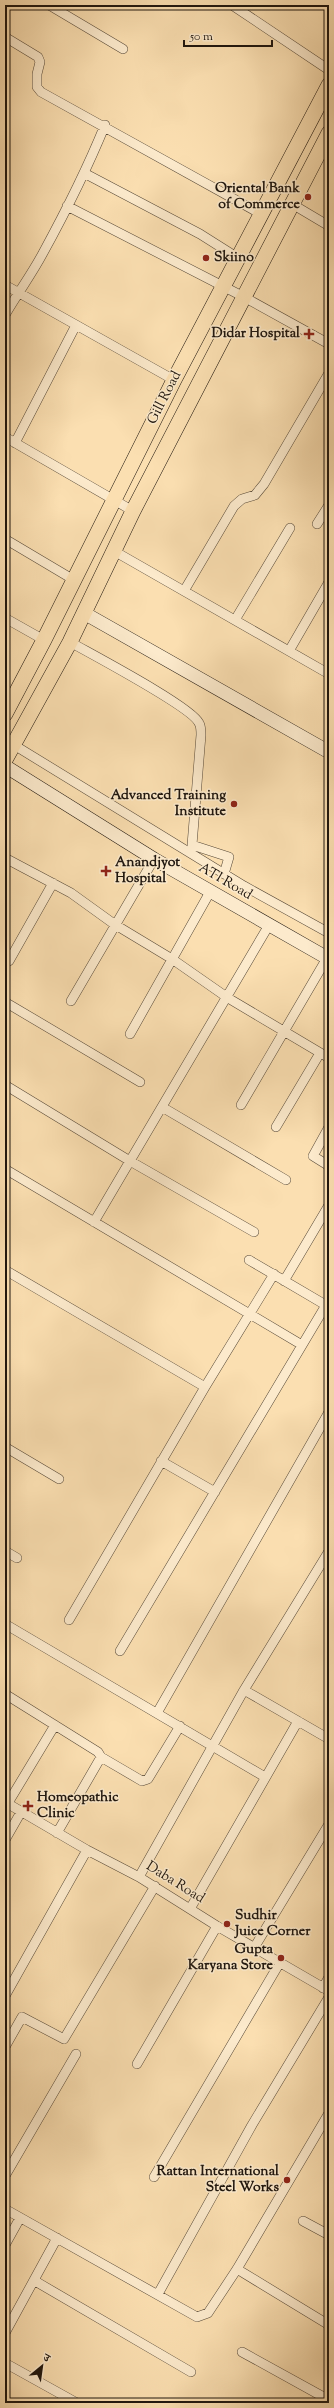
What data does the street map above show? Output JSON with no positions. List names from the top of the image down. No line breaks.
{"streets":{"main road":["Gill Road"],"street":["ATI Road","Daba Road"]},"places":{"other":["Oriental Bank of Commerce","Skiino","Advanced Training Institute","Sudhir Juice Corner","Gupta Karyana Store","Rattan International Steel Works"],"health":["Didar Hospital","Anandjyot Hospital","Homeopathic Clinic"]},"scale_bar":"50 m","north":"top right"}
